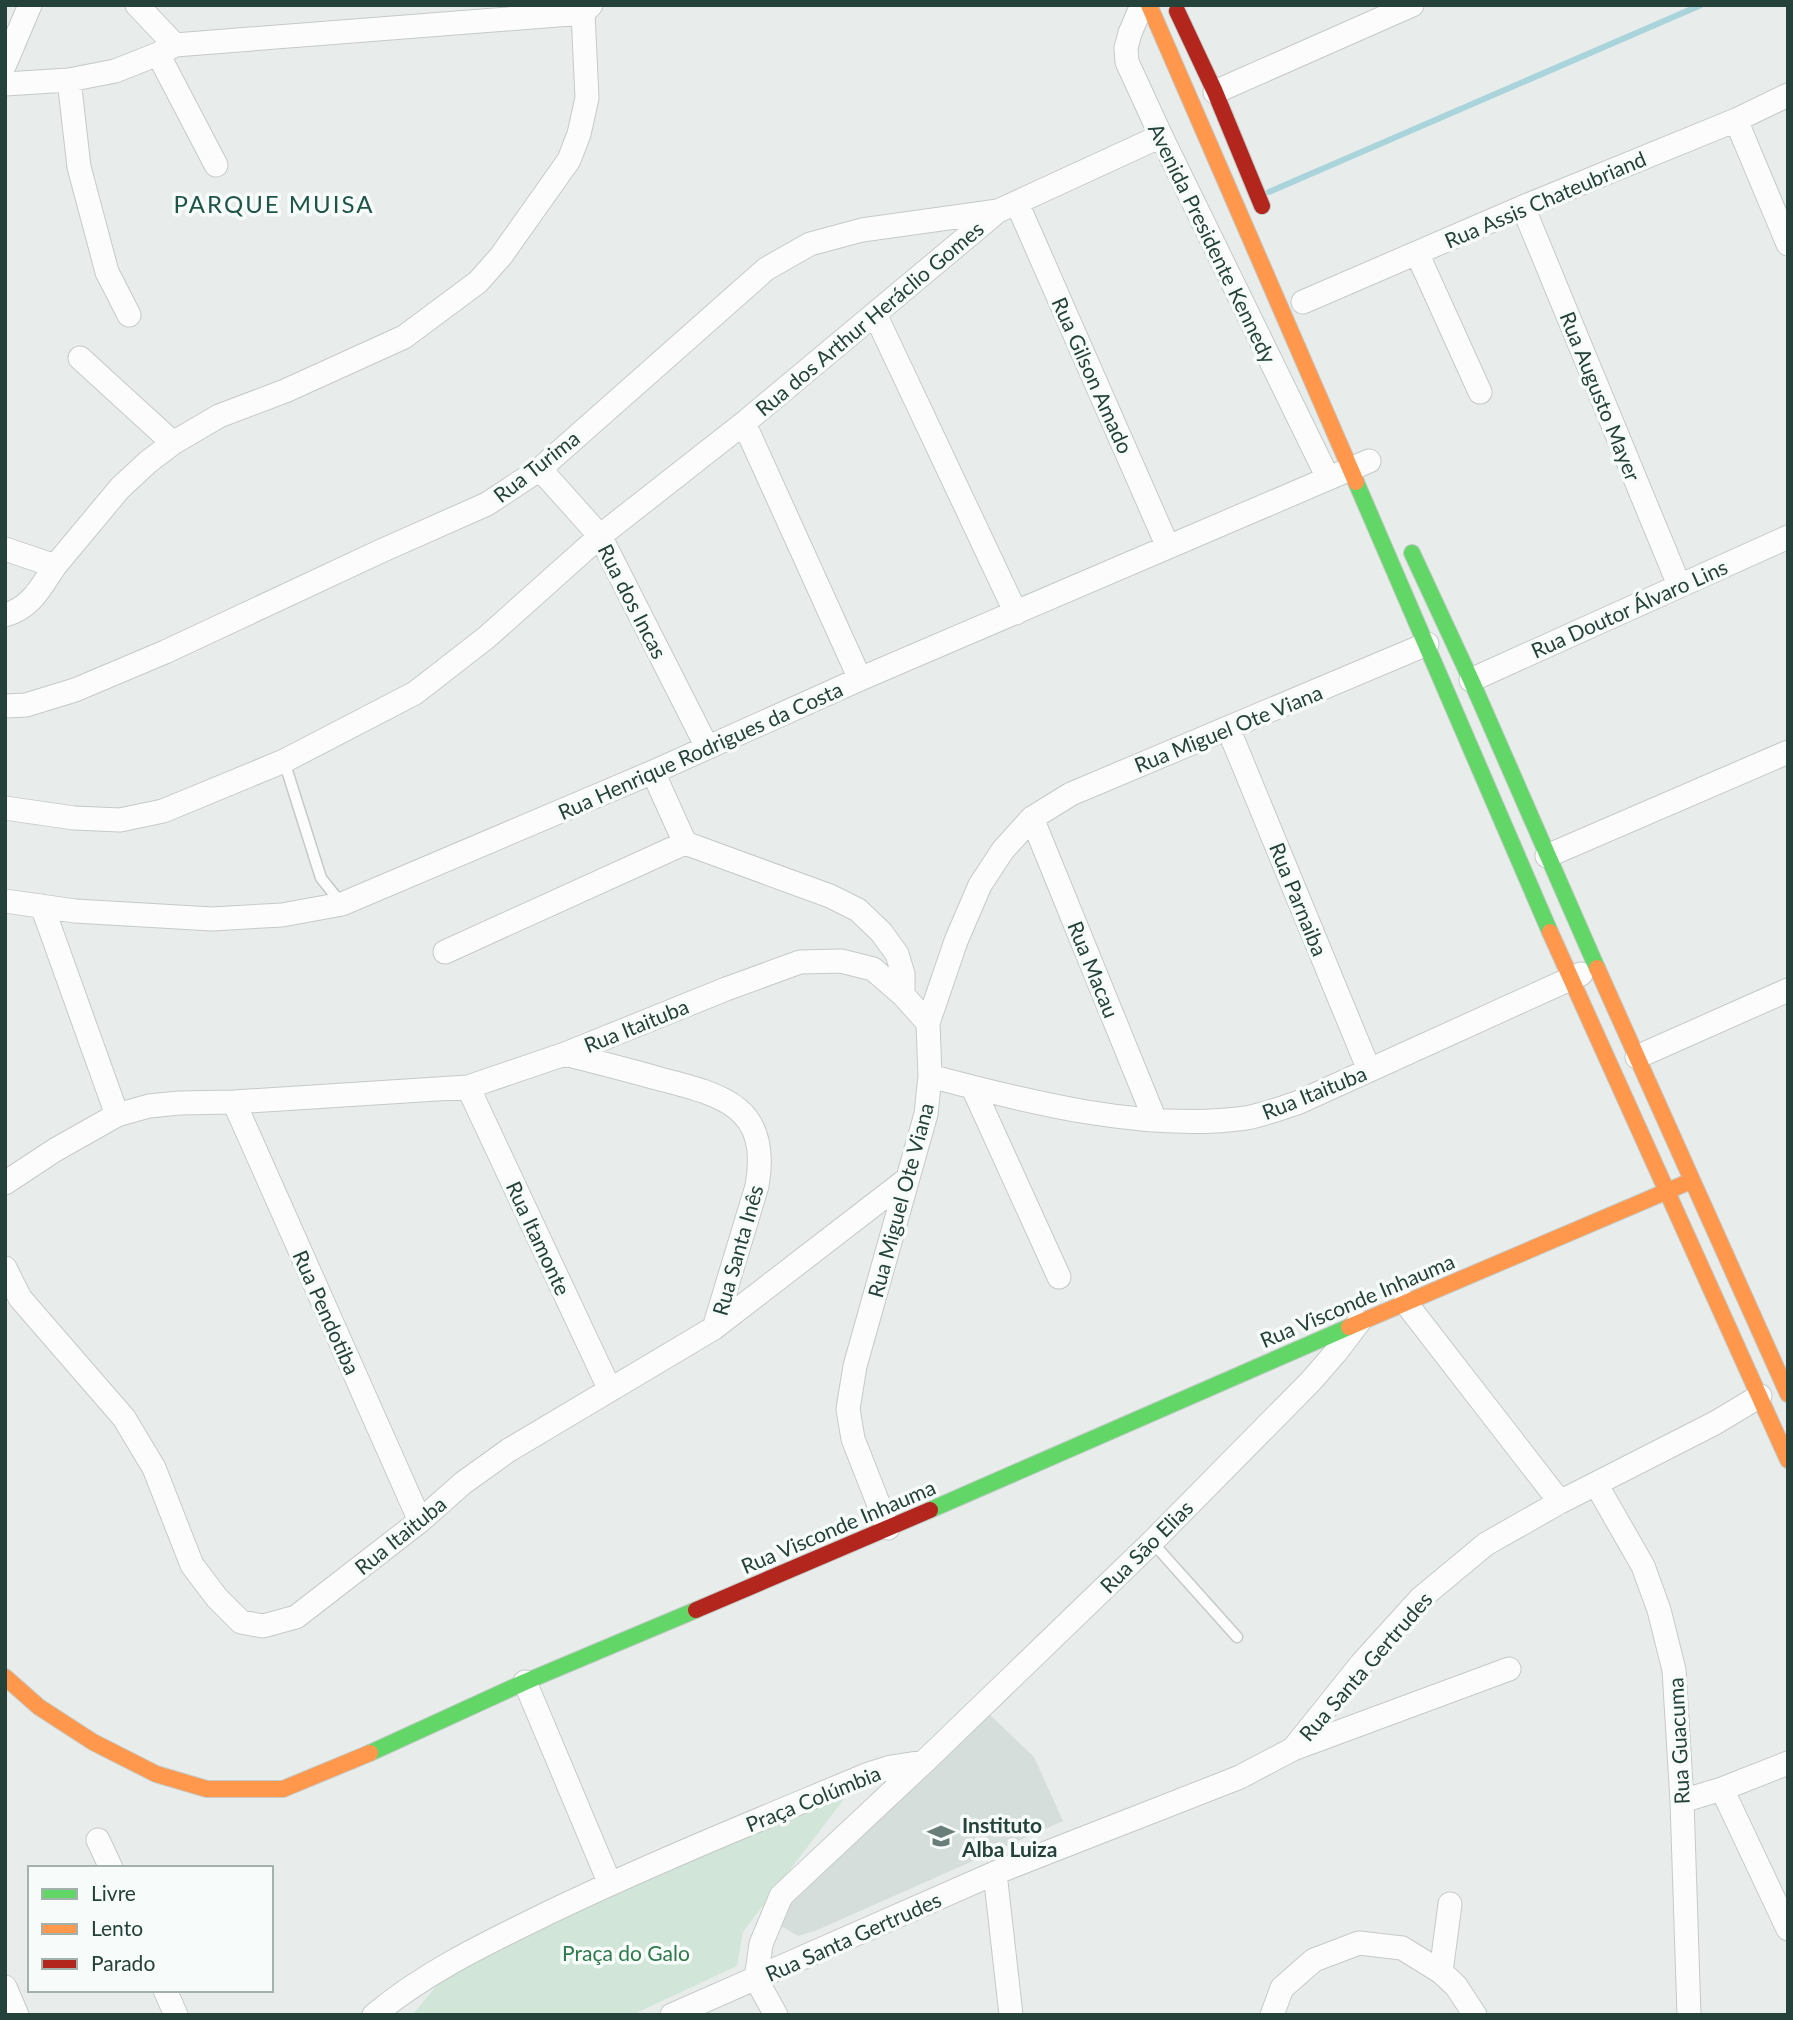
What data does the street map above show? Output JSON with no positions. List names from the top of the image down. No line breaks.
{"streets":{"main road":["Rua Visconde Inhauma"],"street":["Rua Assis Chateubriand","Avenida Presidente Kennedy","Rua dos Arthur Heráclio Gomes","Rua Gilson Amado","Rua Augusto Mayer","Rua Turima","Rua dos Incas","Rua Doutor Álvaro Lins","Rua Miguel Ote Viana","Rua Henrique Rodrigues da Costa","Rua Parnaiba","Rua Macau","Rua Itaituba","Rua Itamonte","Rua Santa Inês","Rua Pendotiba","Rua Sāo Elias","Rua Santa Gertrudes","Rua Guacuma","Praça Colúmbia"]},"crossings":[["Rua Assis Chateubriand","Rua Augusto Mayer"],["Avenida Presidente Kennedy","Rua dos Arthur Heráclio Gomes"],["Avenida Presidente Kennedy","Rua Henrique Rodrigues da Costa"],["Rua dos Arthur Heráclio Gomes","Rua Gilson Amado"],["Rua dos Arthur Heráclio Gomes","Rua Turima"],["Rua dos Arthur Heráclio Gomes","Rua dos Incas"],["Rua Gilson Amado","Rua Turima"],["Rua Gilson Amado","Rua Henrique Rodrigues da Costa"],["Rua Augusto Mayer","Rua Doutor Álvaro Lins"],["Rua Turima","Rua dos Incas"],["Rua dos Incas","Rua Henrique Rodrigues da Costa"],["Rua Miguel Ote Viana","Rua Parnaiba"],["Rua Miguel Ote Viana","Rua Macau"],["Rua Miguel Ote Viana","Rua Itaituba"],["Rua Miguel Ote Viana","Rua Visconde Inhauma"],["Rua Parnaiba","Rua Itaituba"],["Rua Macau","Rua Itaituba"],["Rua Itaituba","Rua Itamonte"],["Rua Itaituba","Rua Santa Inês"],["Rua Itaituba","Rua Pendotiba"],["Rua Visconde Inhauma","Rua Sāo Elias"],["Rua Sāo Elias","Praça Colúmbia"],["Rua Santa Gertrudes","Rua Guacuma"],["Rua Santa Gertrudes","Praça Colúmbia"]],"districts":["PARQUE MUISA"],"parks":["Praça do Galo"],"places":{"school or university":["Instituto Alba Luiza"]},"legend":["Livre","Lento","Parado"]}
